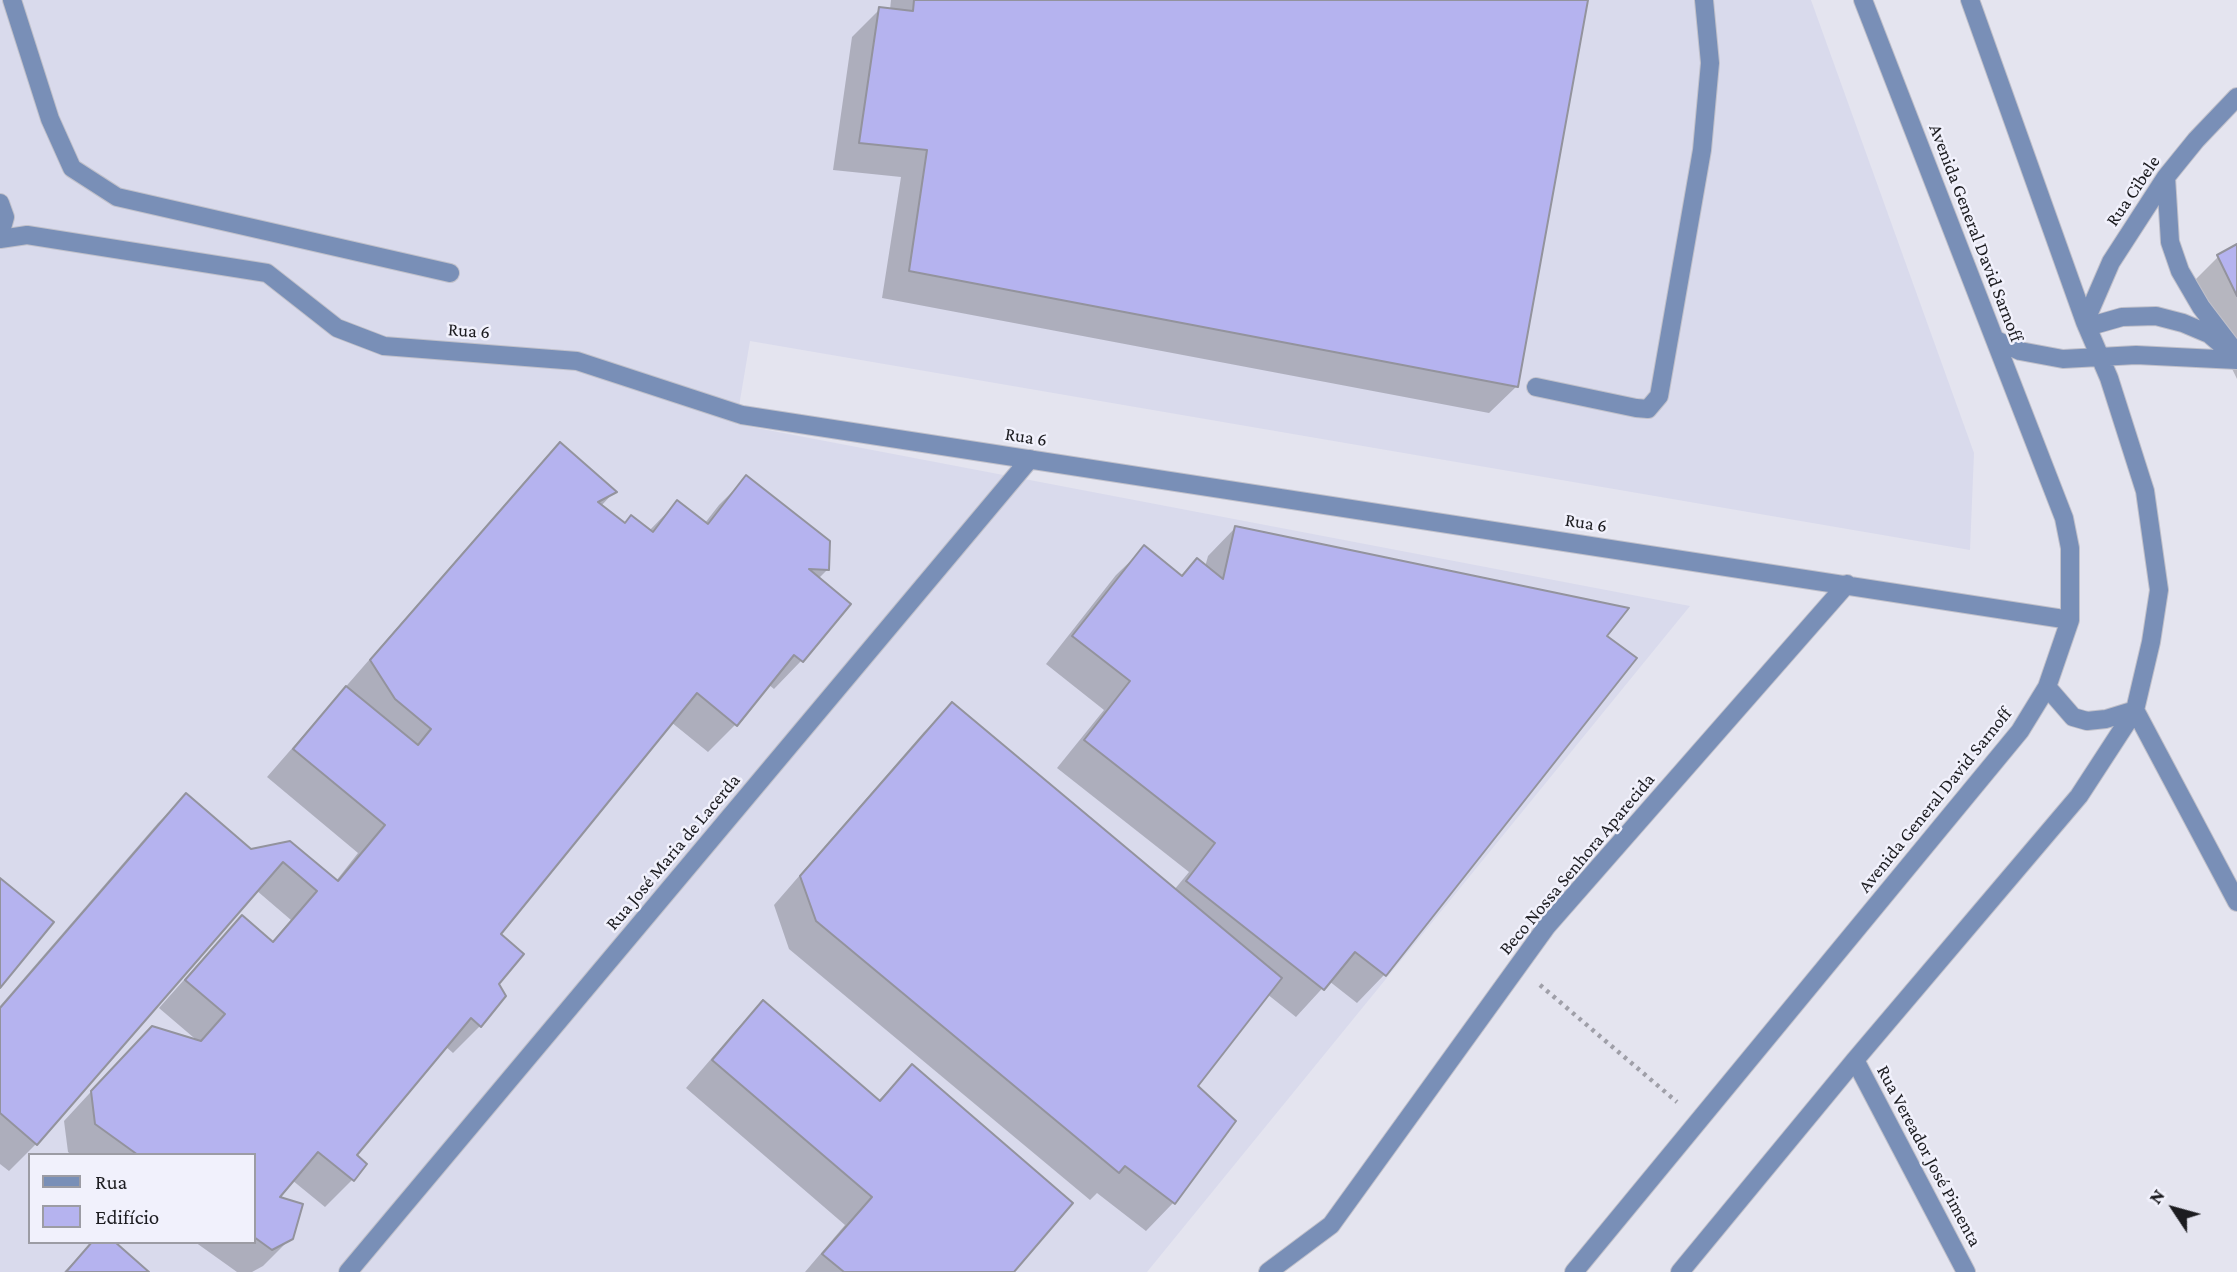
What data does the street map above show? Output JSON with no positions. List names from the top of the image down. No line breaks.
{"streets":{"street":["Rua Cibele","Avenida General David Sarnoff","Rua 6","Rua José Maria de Lacerda","Beco Nossa Senhora Aparecida","Rua Vereador José Pimenta"]},"crossings":[["Avenida General David Sarnoff","Rua 6"],["Rua 6","Rua José Maria de Lacerda"],["Rua 6","Beco Nossa Senhora Aparecida"]],"legend":["Rua","Edifício"],"north":"top left"}
